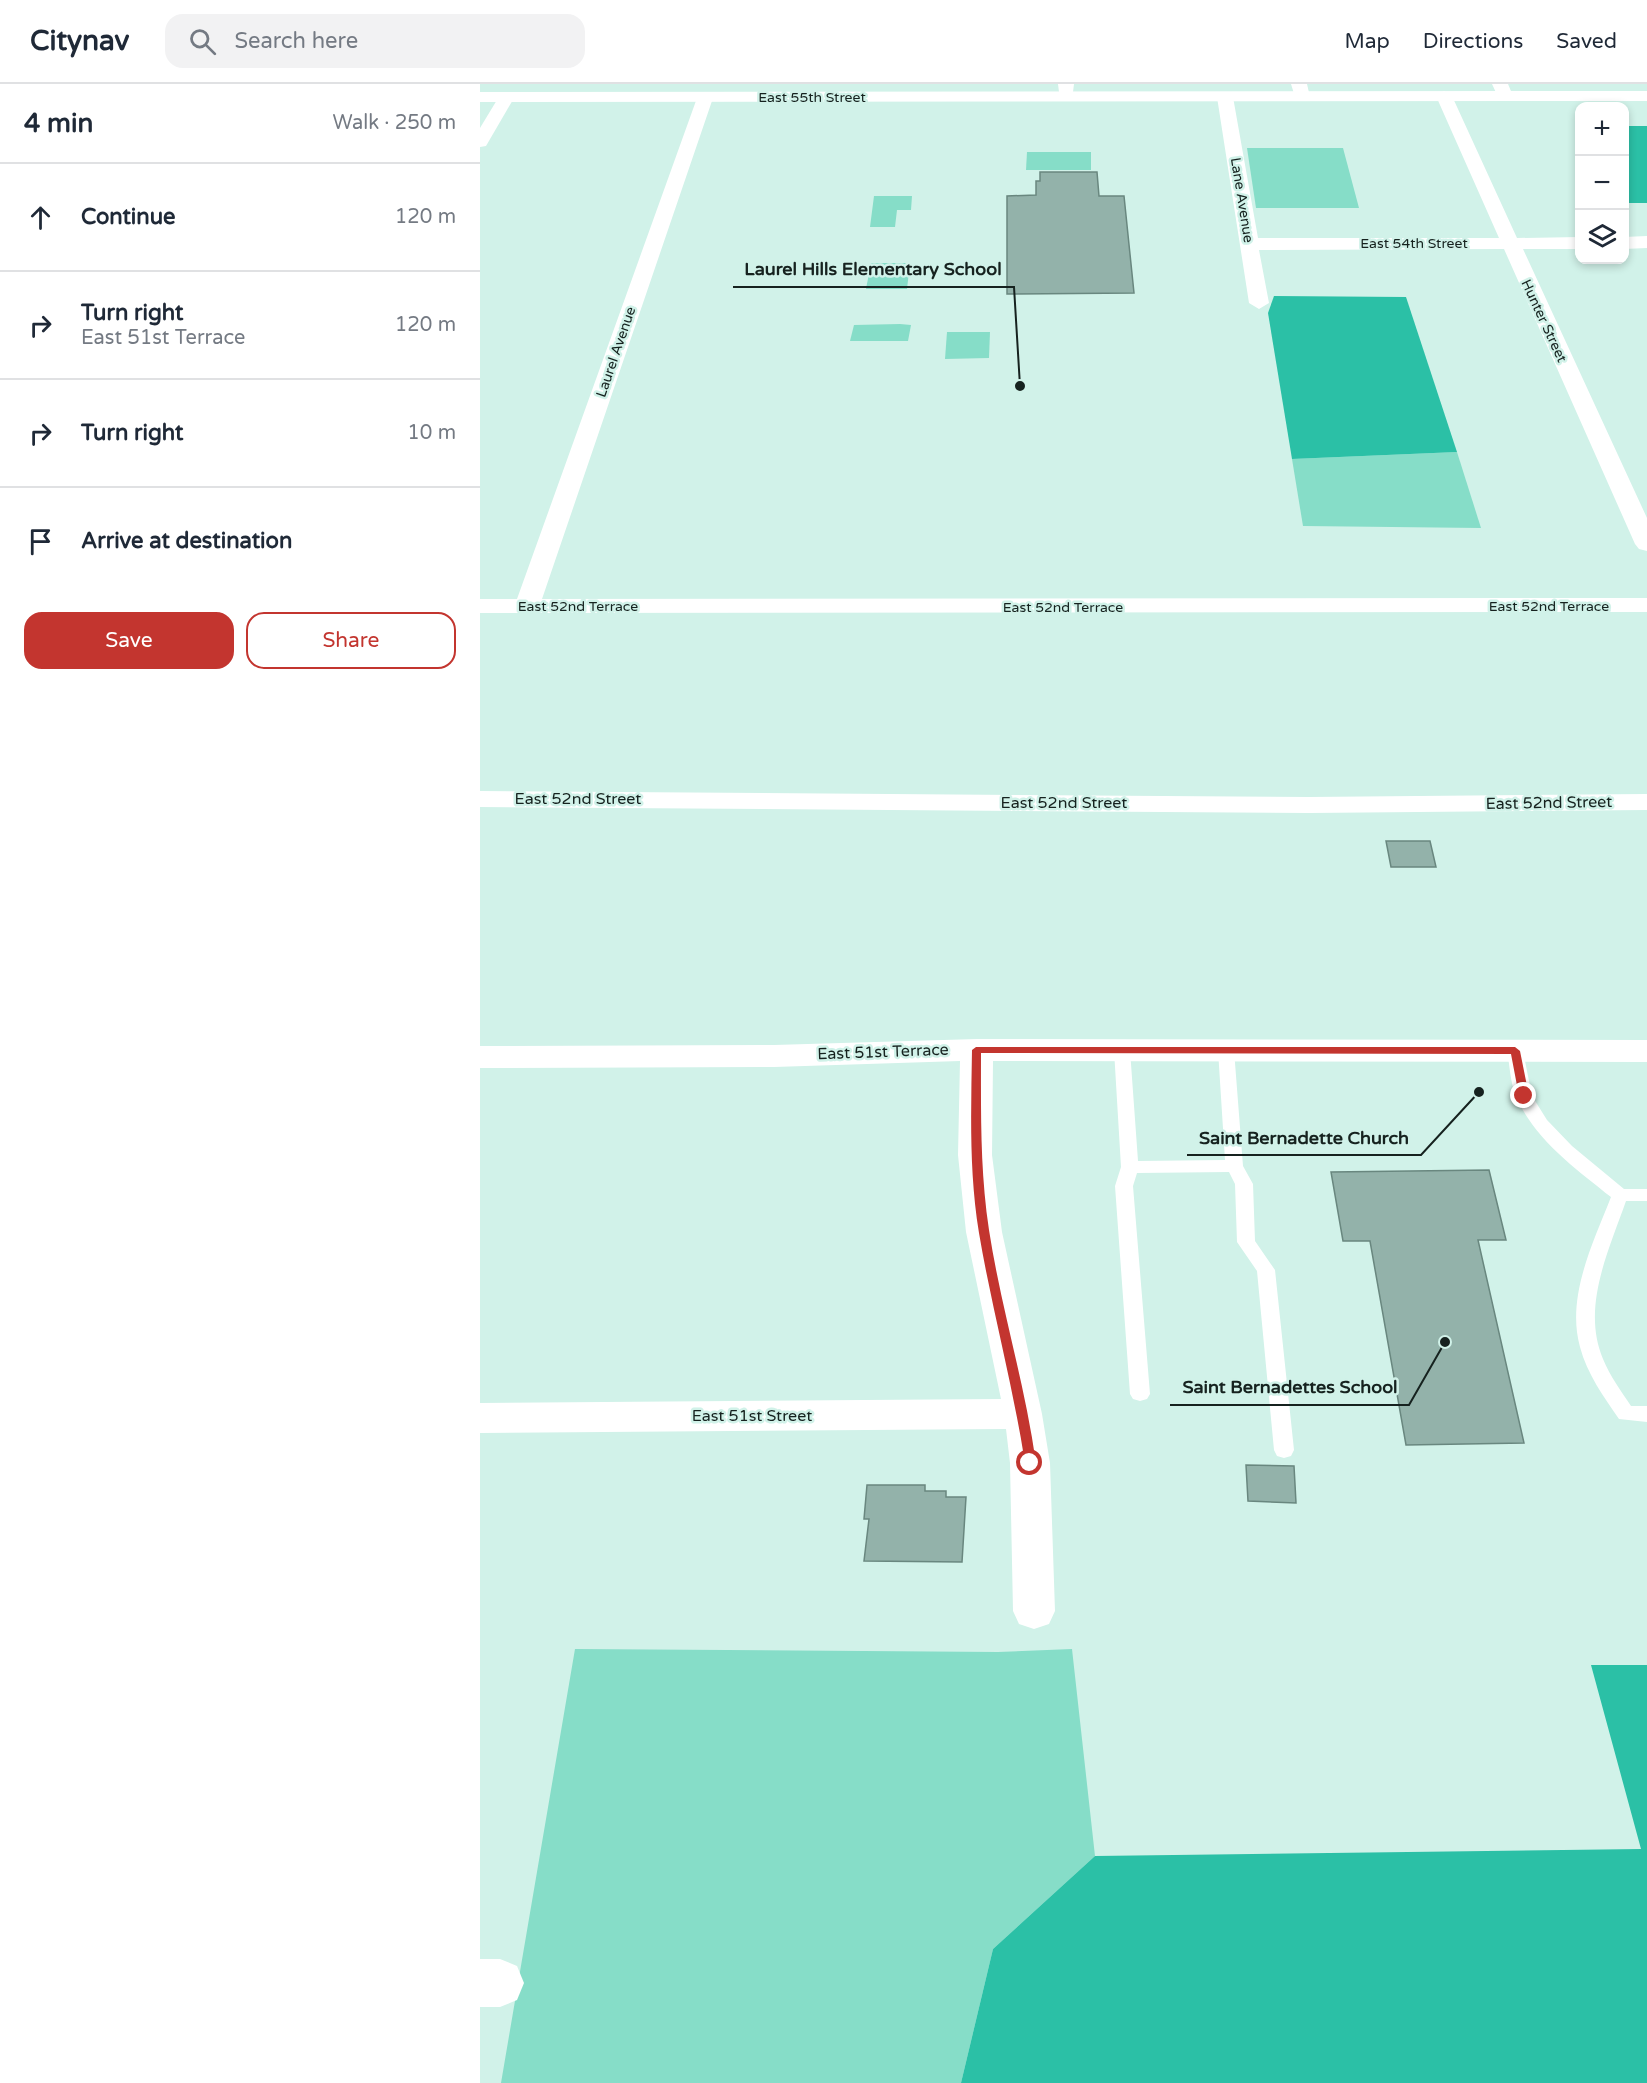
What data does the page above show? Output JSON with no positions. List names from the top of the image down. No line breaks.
{"streets":{"street":["East 55th Street","Lane Avenue","East 54th Street","Hunter Street","Laurel Avenue","East 52nd Terrace","East 52nd Street","East 51st Terrace","East 51st Street"]},"crossings":[["East 55th Street","Lane Avenue"],["East 55th Street","Hunter Street"],["East 55th Street","Laurel Avenue"],["Lane Avenue","East 54th Street"],["East 54th Street","Hunter Street"],["Laurel Avenue","East 52nd Terrace"]],"places":["Laurel Hills Elementary School","Saint Bernadette Church","Saint Bernadettes School"],"page":{"header":"Citynav","search":"Search here","nav":["Map","Directions","Saved"],"heading":["4 min","Walk · 250 m"],"map_buttons":["+","−"],"list":[["Continue","120 m"],["Turn right","East 51st Terrace","120 m"],["Turn right","10 m"],"Arrive at destination"],"buttons":["Save","Share"]}}
